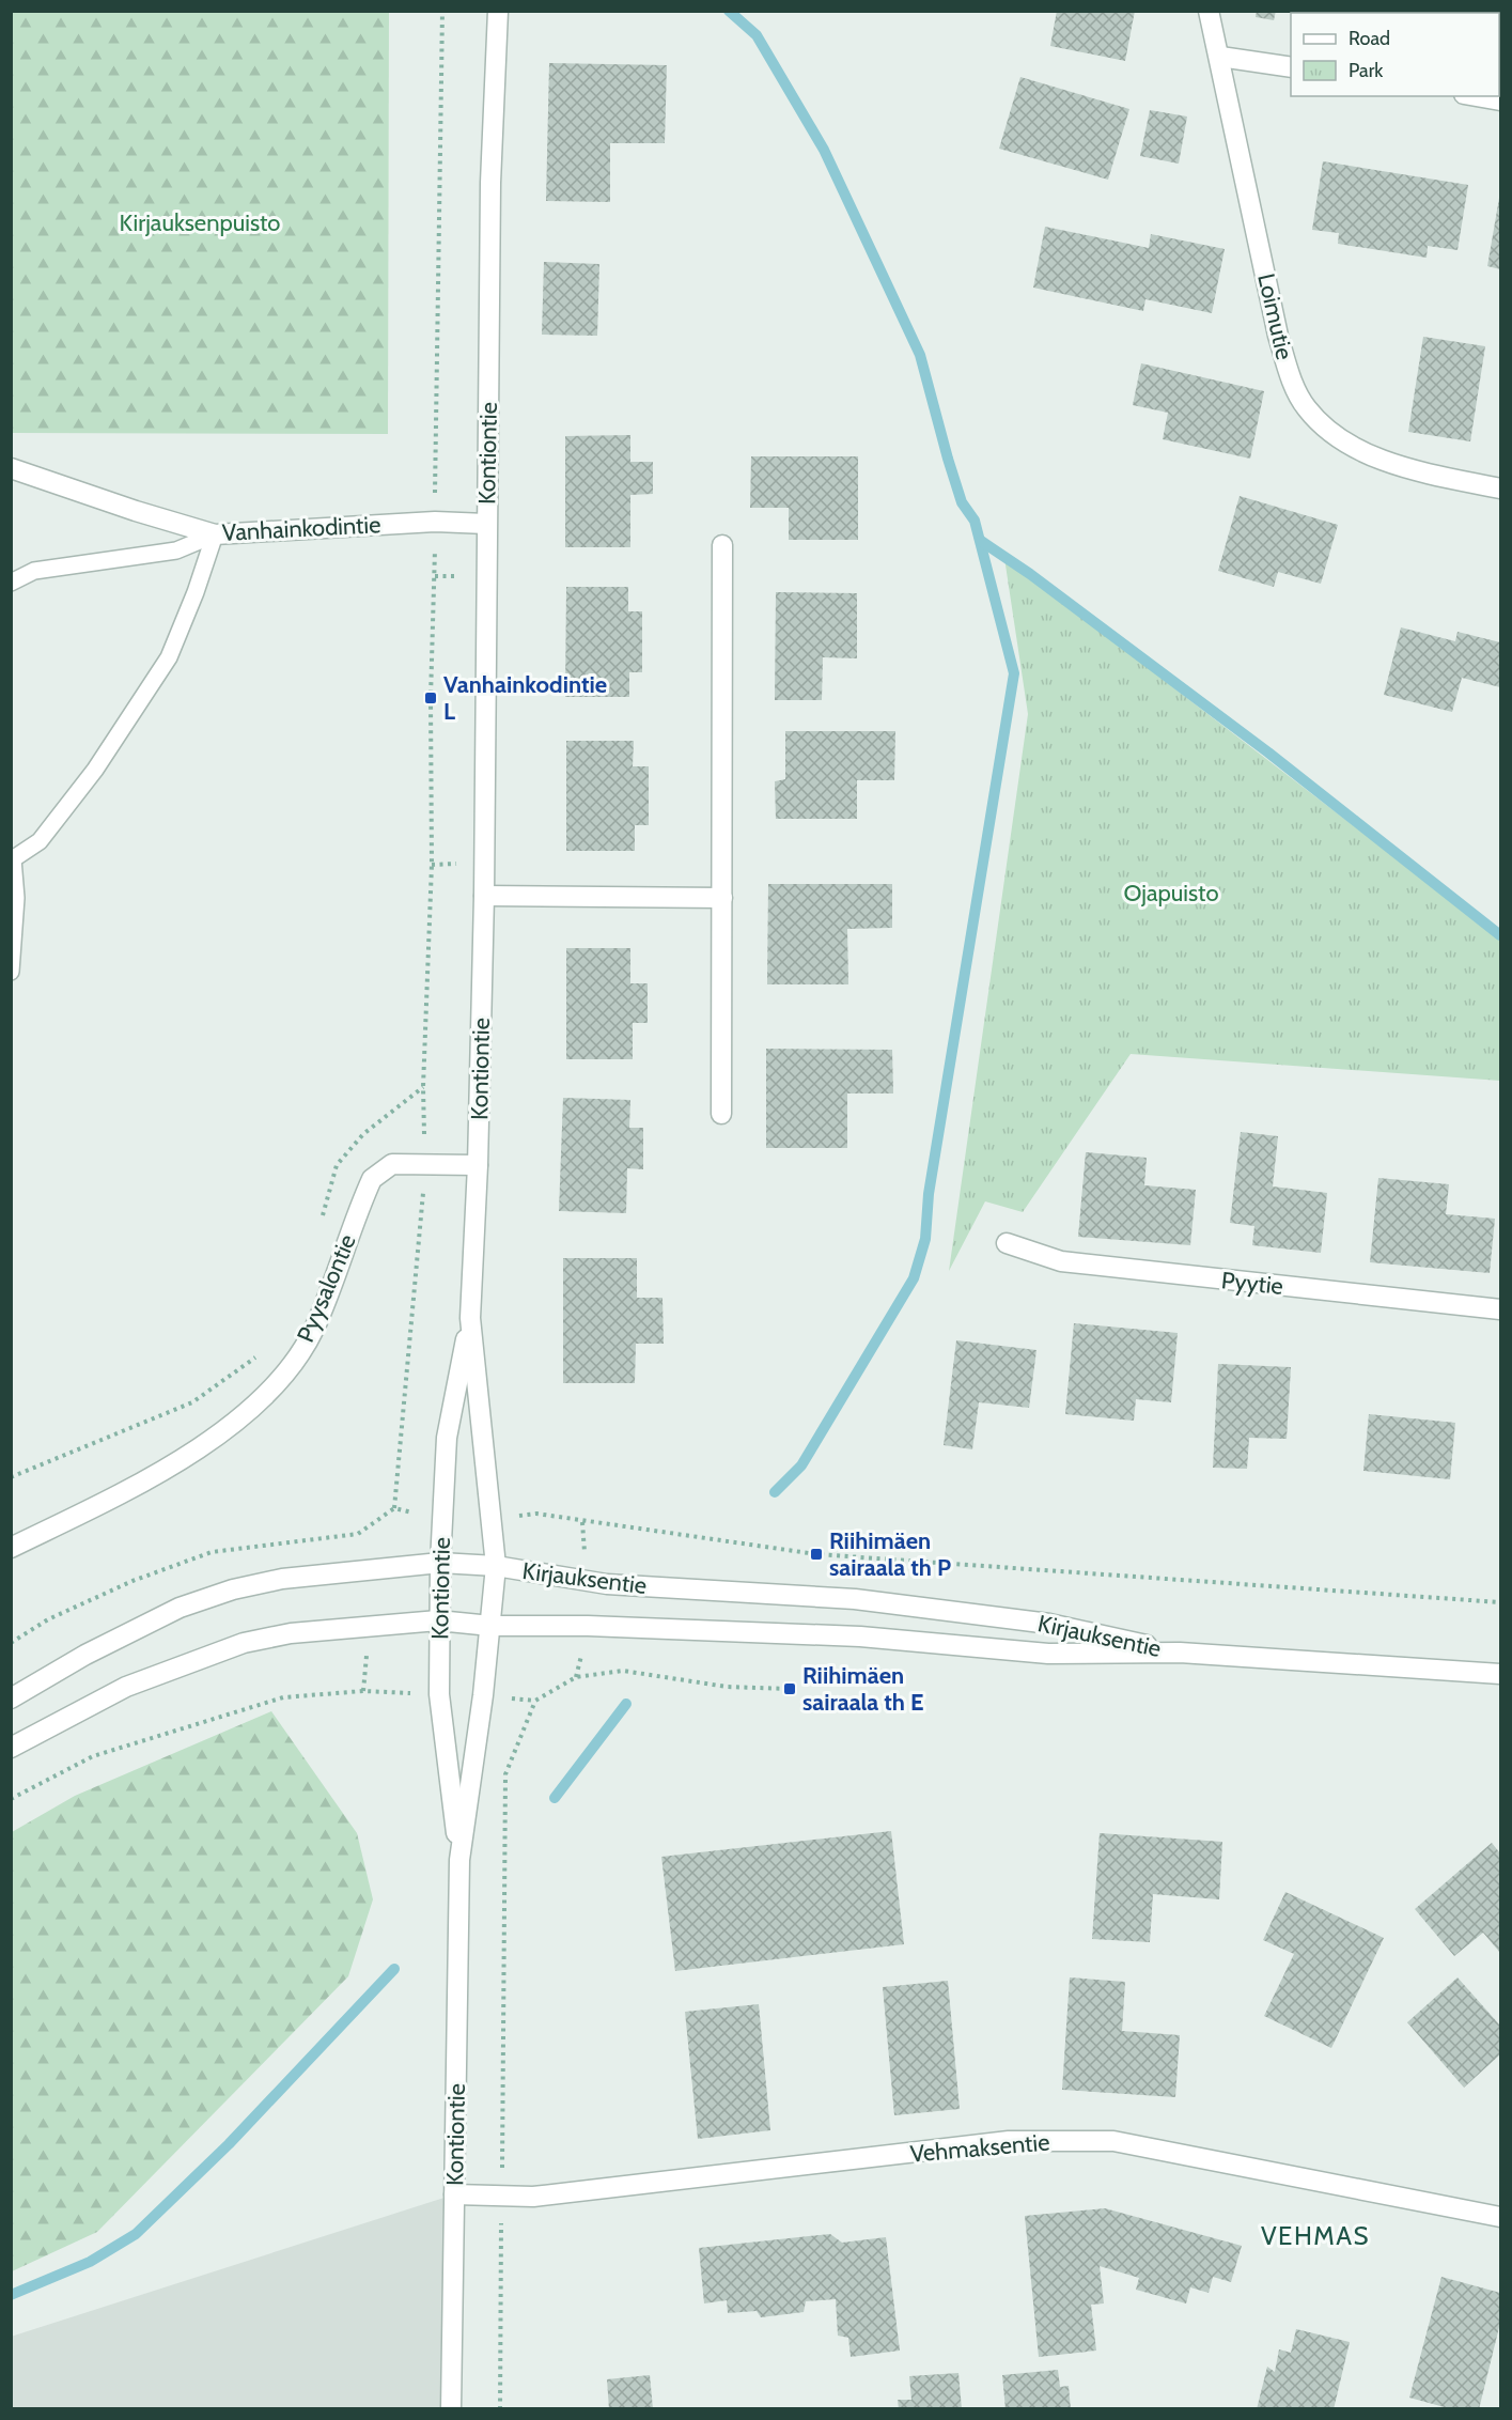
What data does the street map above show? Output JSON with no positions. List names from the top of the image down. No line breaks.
{"streets":{"street":["Loimutie","Kontiontie","Vanhainkodintie","Pyytie","Pyysalontie","Kirjauksentie","Vehmaksentie"]},"crossings":[["Kontiontie","Vanhainkodintie"],["Kontiontie","Pyysalontie"],["Kontiontie","Kirjauksentie"],["Kontiontie","Vehmaksentie"]],"districts":["VEHMAS"],"parks":["Kirjauksenpuisto","Ojapuisto"],"places":{"transit":["Vanhainkodintie L","Riihimäen sairaala th P","Riihimäen sairaala th E"]},"legend":["Road","Park"]}
